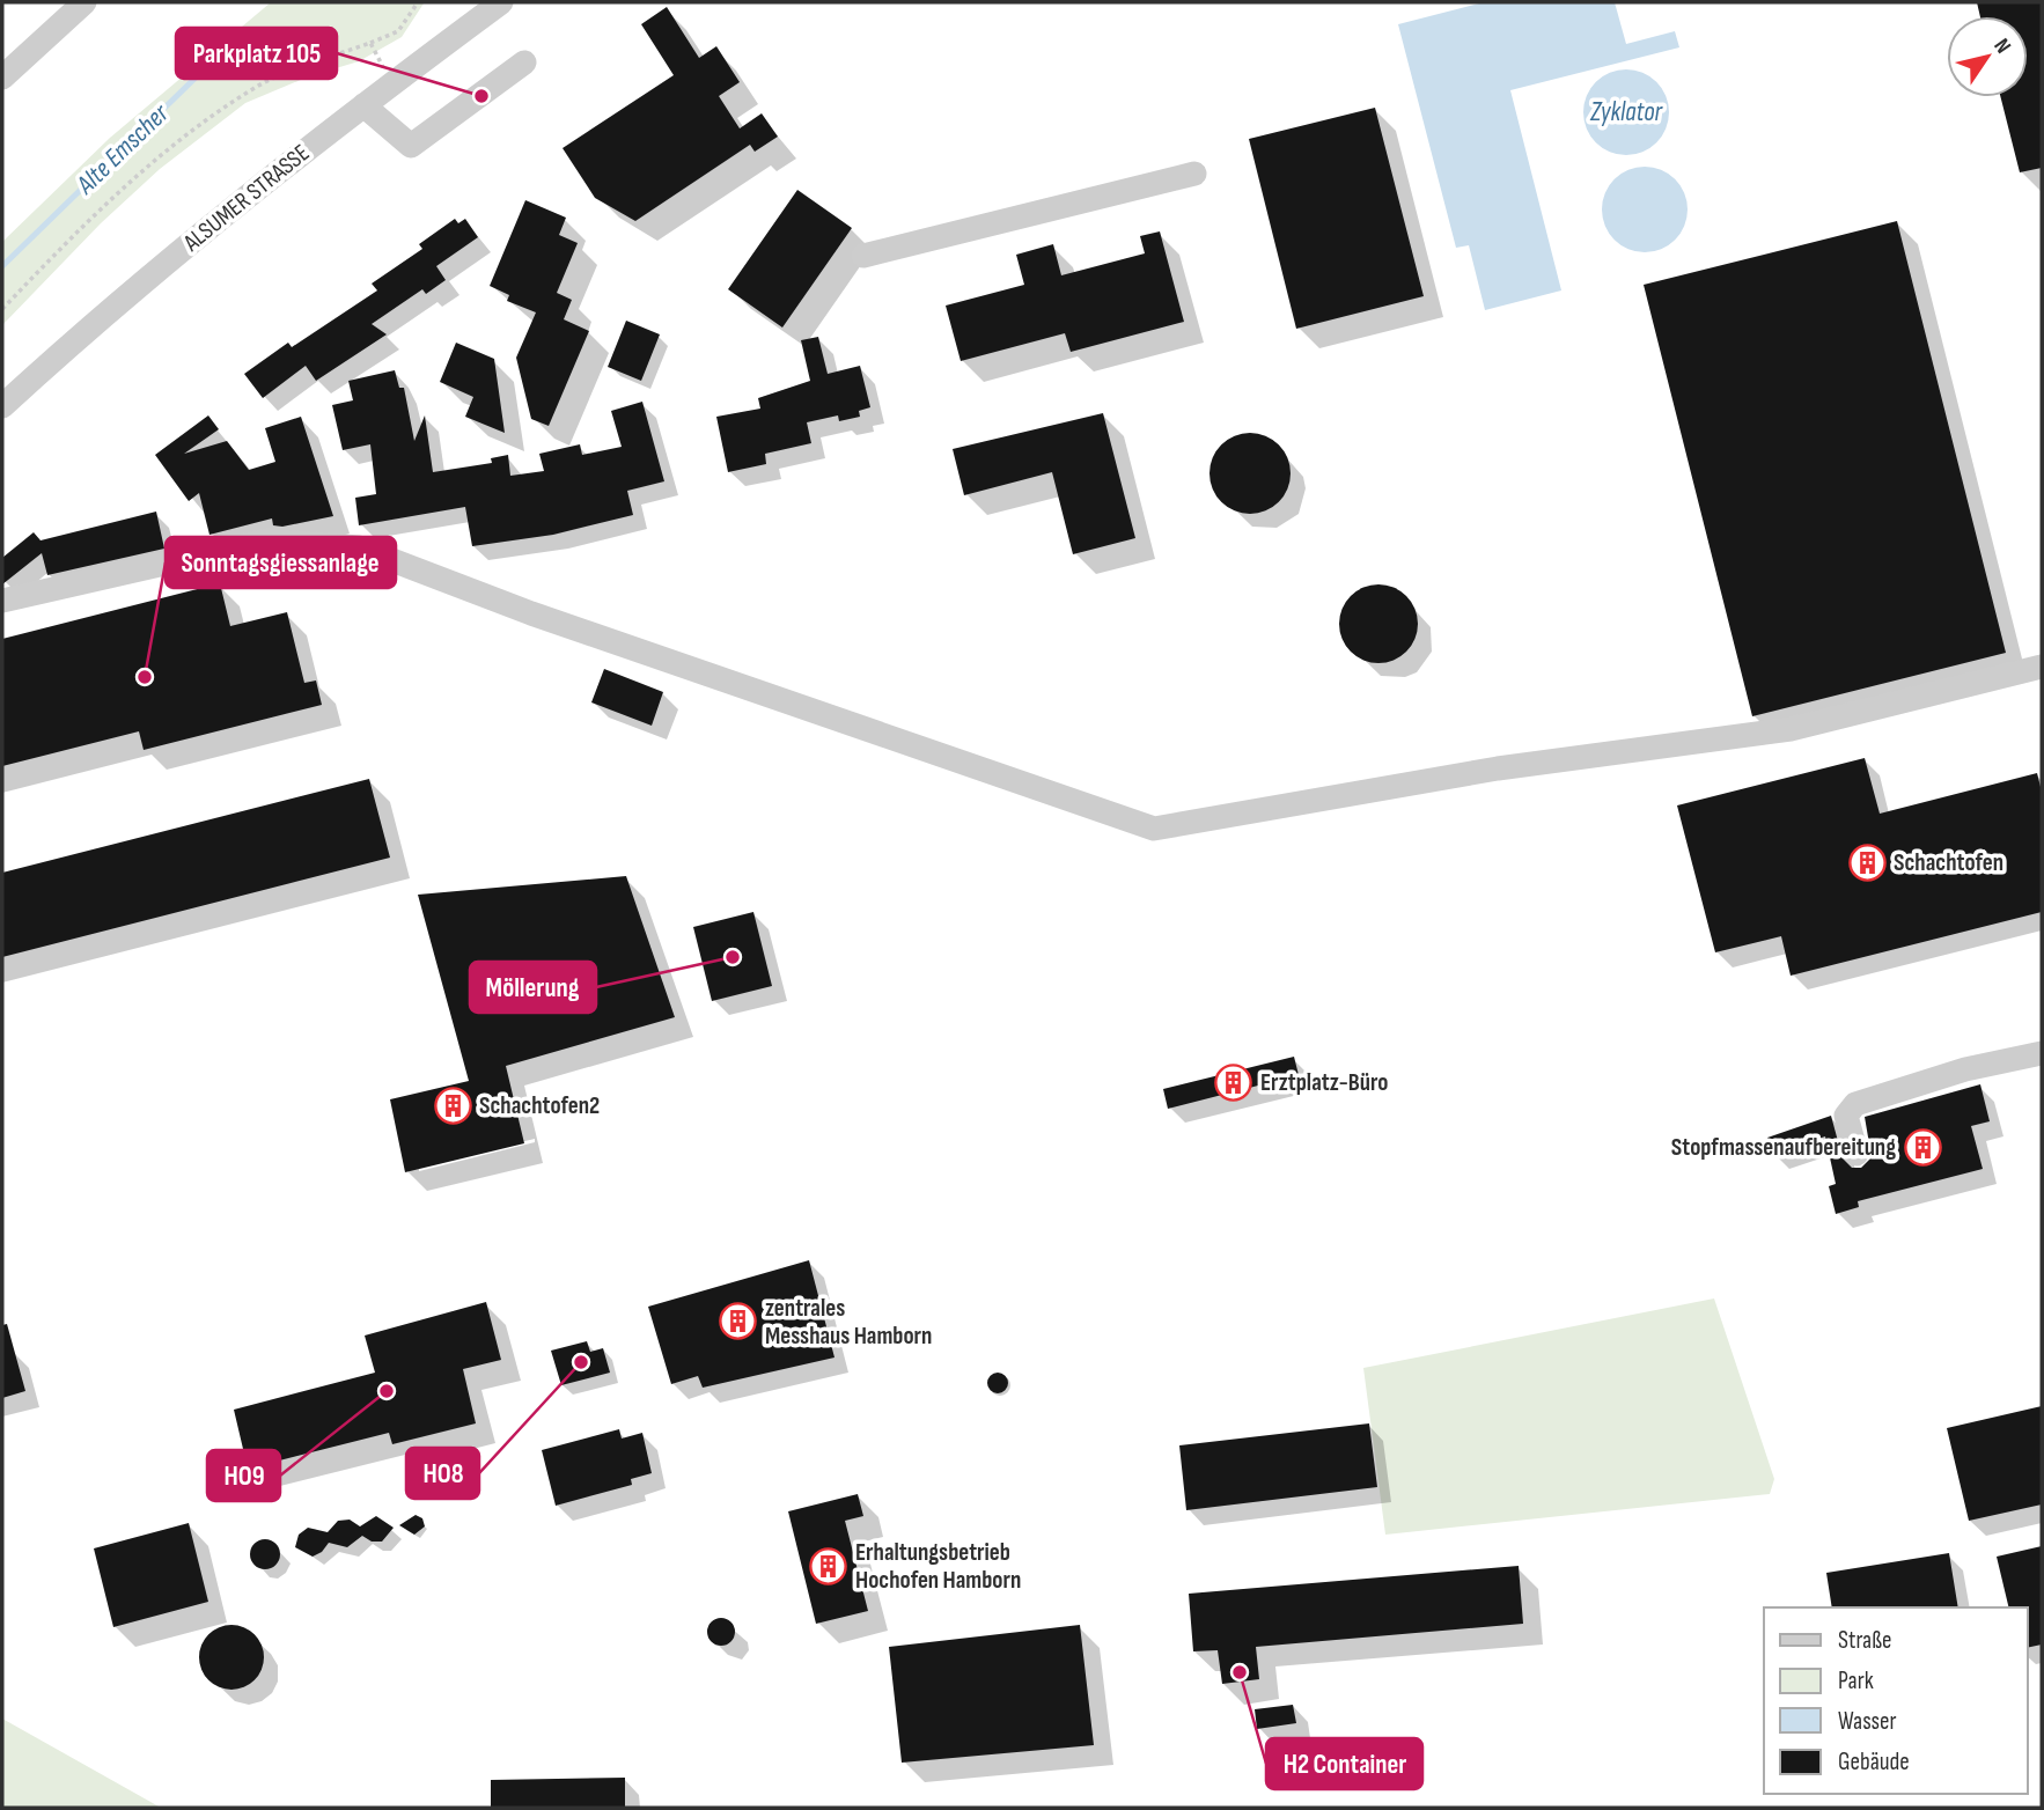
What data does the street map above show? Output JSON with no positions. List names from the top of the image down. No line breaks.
{"streets":{"street":["ALSUMER STRASSE"]},"water":["Zyklator","Alte Emscher"],"places":{"other":["Parkplatz 105","Sonntagsgiessanlage","Möllerung","HO8","HO9","H2 Container"],"building":["Schachtofen","Erztplatz-Büro","Schachtofen2","Stopfmassenaufbereitung","zentrales Messhaus Hamborn","Erhaltungsbetrieb Hochofen Hamborn"]},"legend":["Straße","Park","Wasser","Gebäude"],"north":"top right"}
